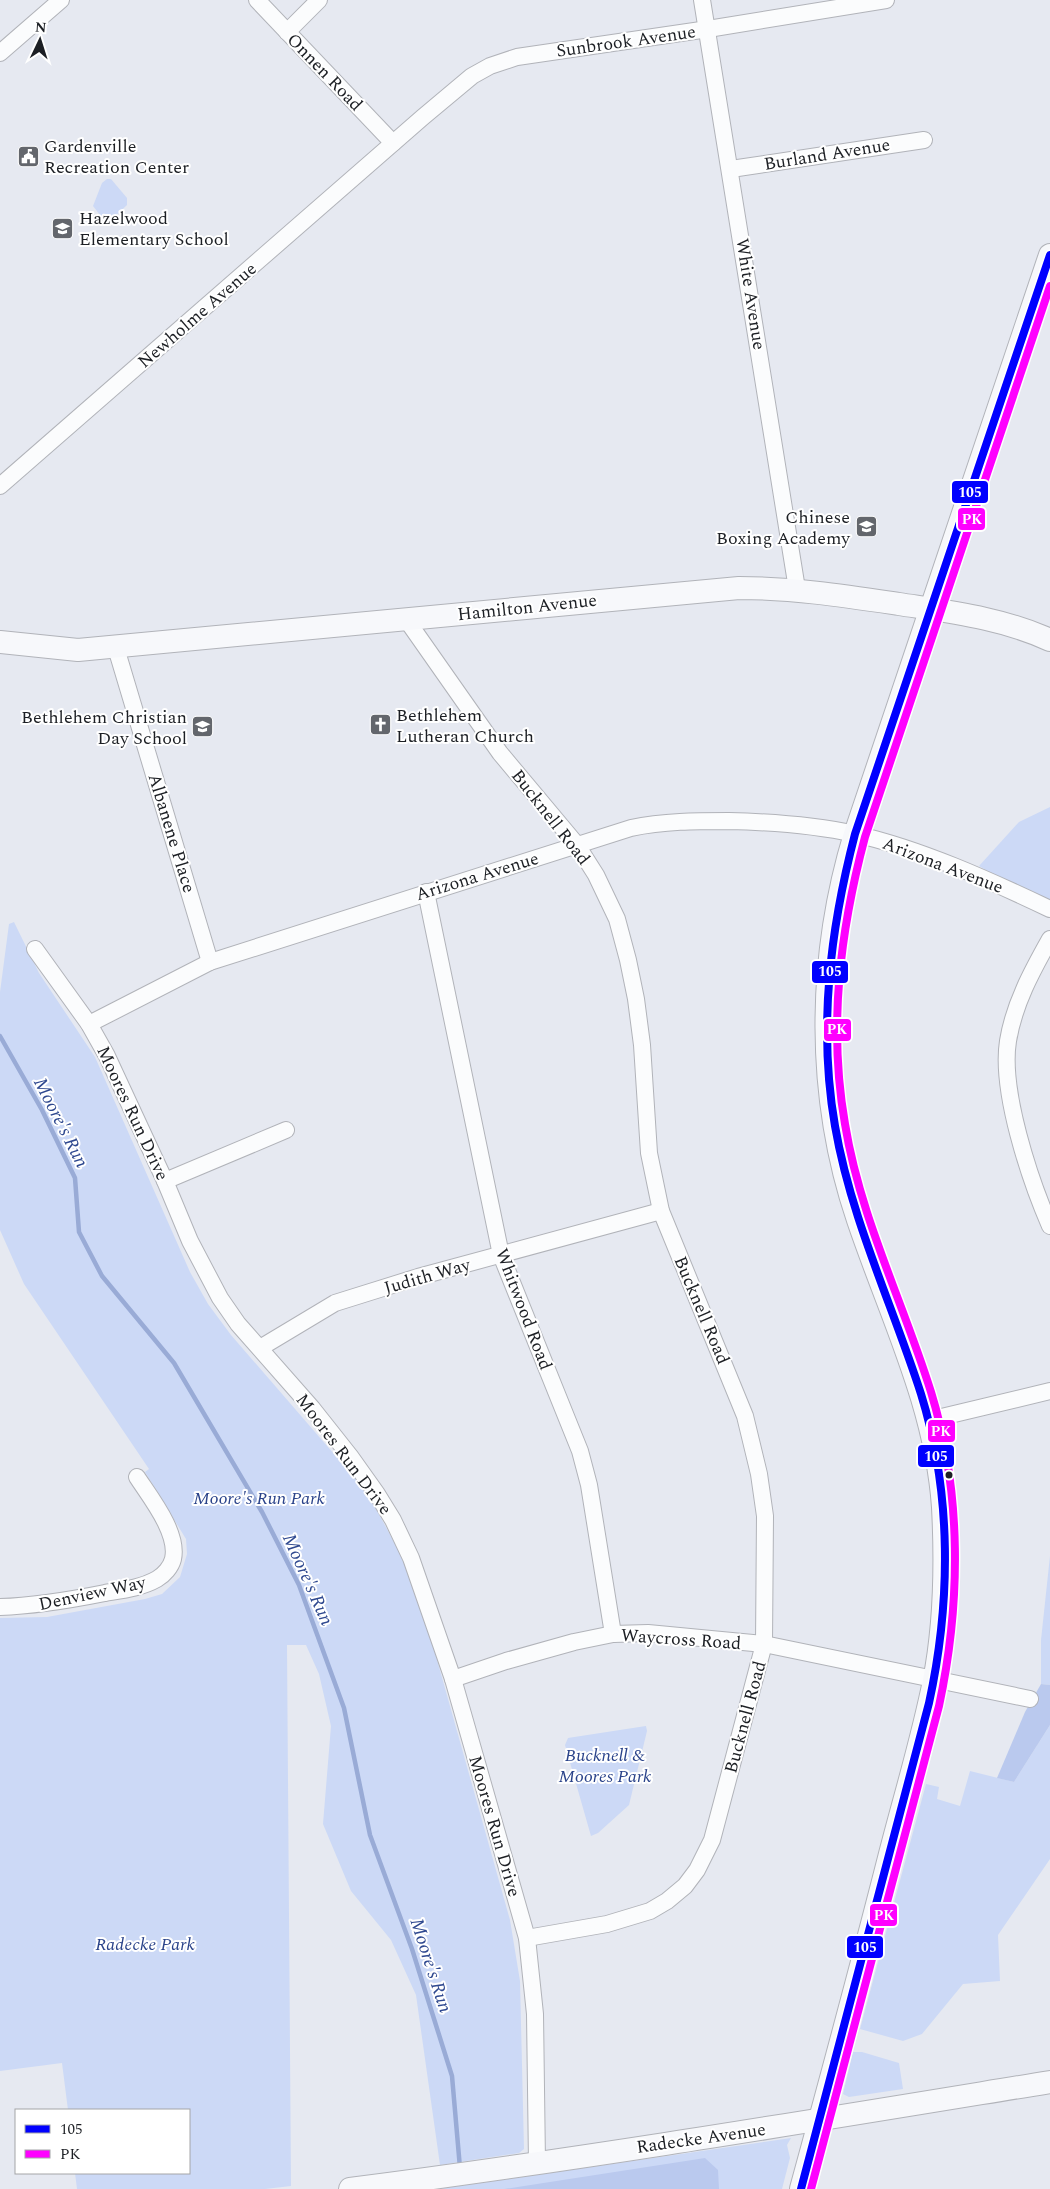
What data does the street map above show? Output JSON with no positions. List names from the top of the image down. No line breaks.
{"streets":{"street":["Sunbrook Avenue","Onnen Road","Burland Avenue","White Avenue","Newholme Avenue","Hamilton Avenue","Bucknell Road","Albanene Place","Arizona Avenue","Moores Run Drive","Judith Way","Whitwood Road","Denview Way","Waycross Road","Radecke Avenue"]},"crossings":[["Sunbrook Avenue","Onnen Road"],["Sunbrook Avenue","White Avenue"],["Sunbrook Avenue","Newholme Avenue"],["Onnen Road","Newholme Avenue"],["Burland Avenue","White Avenue"],["White Avenue","Hamilton Avenue"],["Hamilton Avenue","Bucknell Road"],["Hamilton Avenue","Albanene Place"],["Bucknell Road","Arizona Avenue"],["Bucknell Road","Moores Run Drive"],["Bucknell Road","Judith Way"],["Bucknell Road","Waycross Road"],["Albanene Place","Arizona Avenue"],["Arizona Avenue","Moores Run Drive"],["Arizona Avenue","Whitwood Road"],["Moores Run Drive","Judith Way"],["Moores Run Drive","Waycross Road"],["Moores Run Drive","Radecke Avenue"],["Judith Way","Whitwood Road"],["Whitwood Road","Waycross Road"]],"water":["Moore's Run"],"parks":["Moore's Run Park","Bucknell & Moores Park","Radecke Park"],"places":{"public building":["Gardenville Recreation Center"],"school or university":["Hazelwood Elementary School","Chinese Boxing Academy","Bethlehem Christian Day School"],"church":["Bethlehem Lutheran Church"]},"lines":["transit line 105","transit line PK"],"legend":["105","PK"],"north":"top"}
